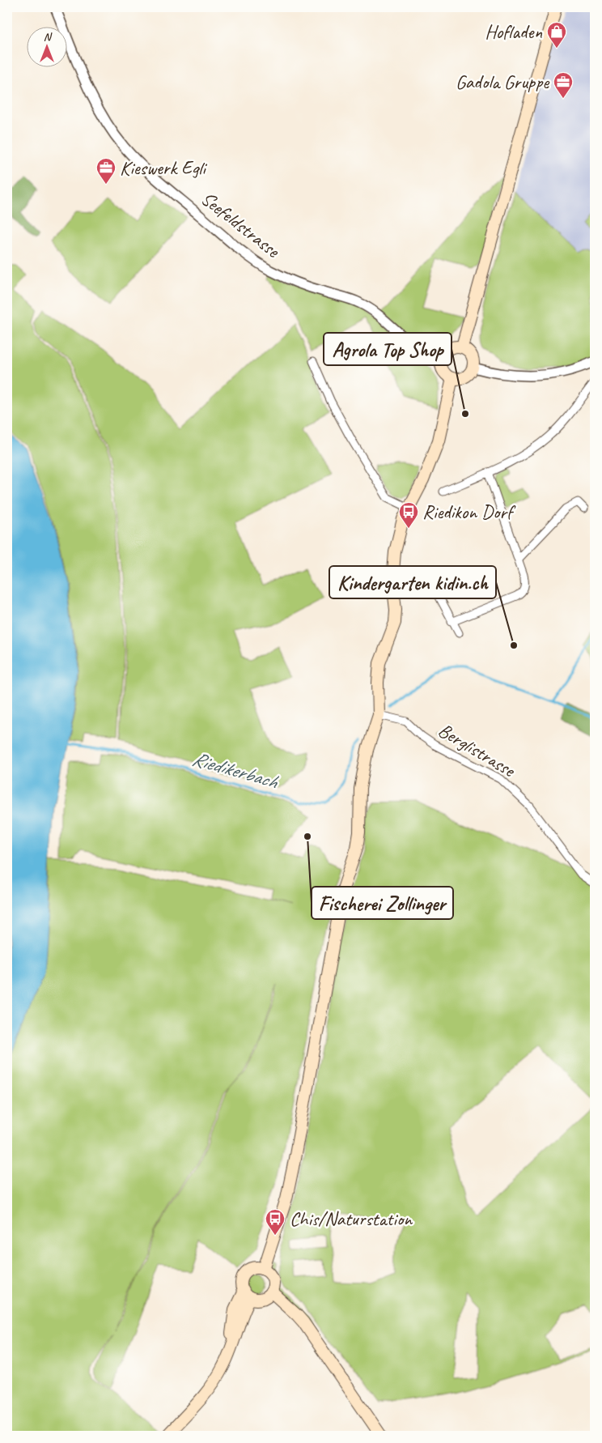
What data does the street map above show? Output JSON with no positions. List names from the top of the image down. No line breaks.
{"streets":{"street":["Seefeldstrasse","Berglistrasse"]},"water":["Riedikerbach"],"places":{"shop":["Hofladen"],"office":["Gadola Gruppe","Kieswerk Egli"],"other":["Agrola Top Shop","Kindergarten kidin.ch","Fischerei Zollinger"],"bus stop":["Riedikon Dorf","Chis/Naturstation"]},"north":"top"}
